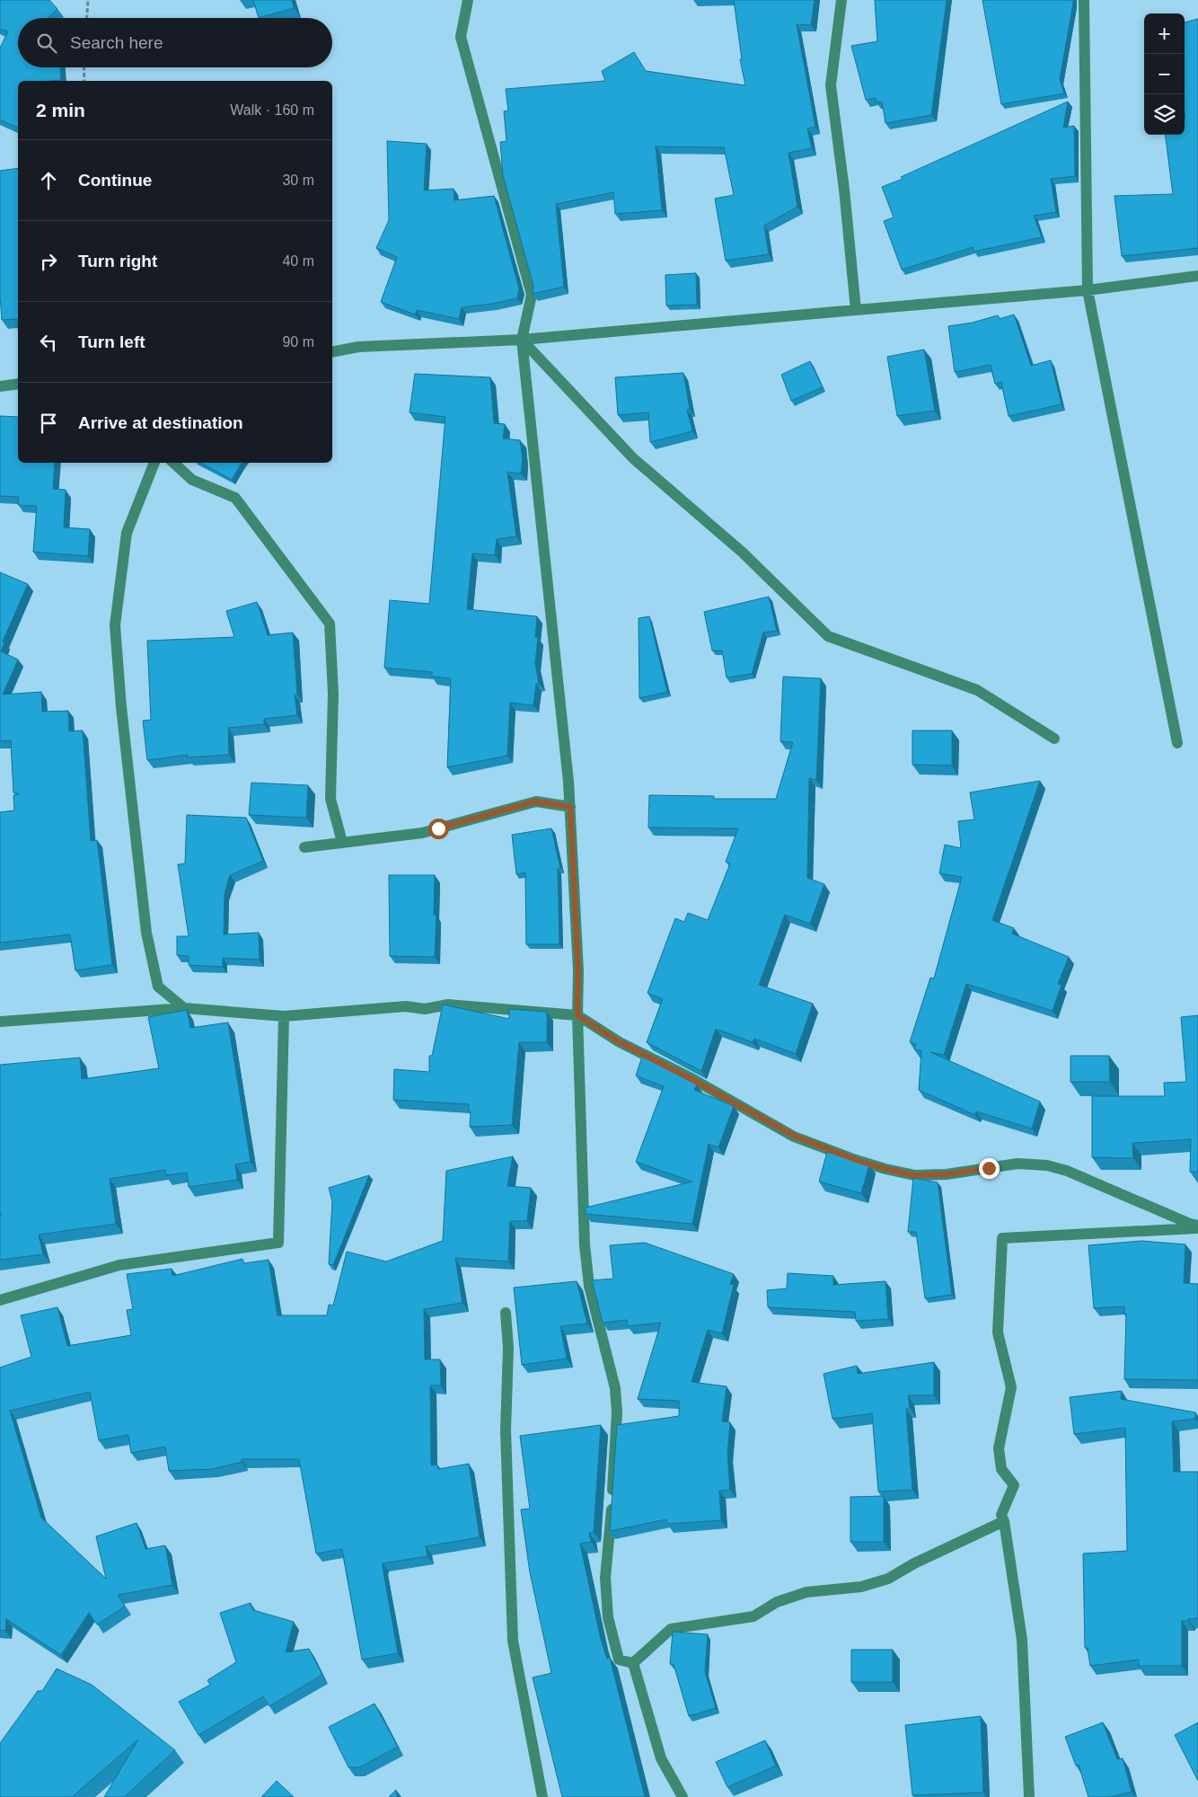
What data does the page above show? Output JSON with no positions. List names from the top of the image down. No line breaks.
{"page":{"map_buttons":["+","−"],"search":"Search here","heading":["2 min","Walk · 160 m"],"list":[["Continue","30 m"],["Turn right","40 m"],["Turn left","90 m"],"Arrive at destination"]}}
